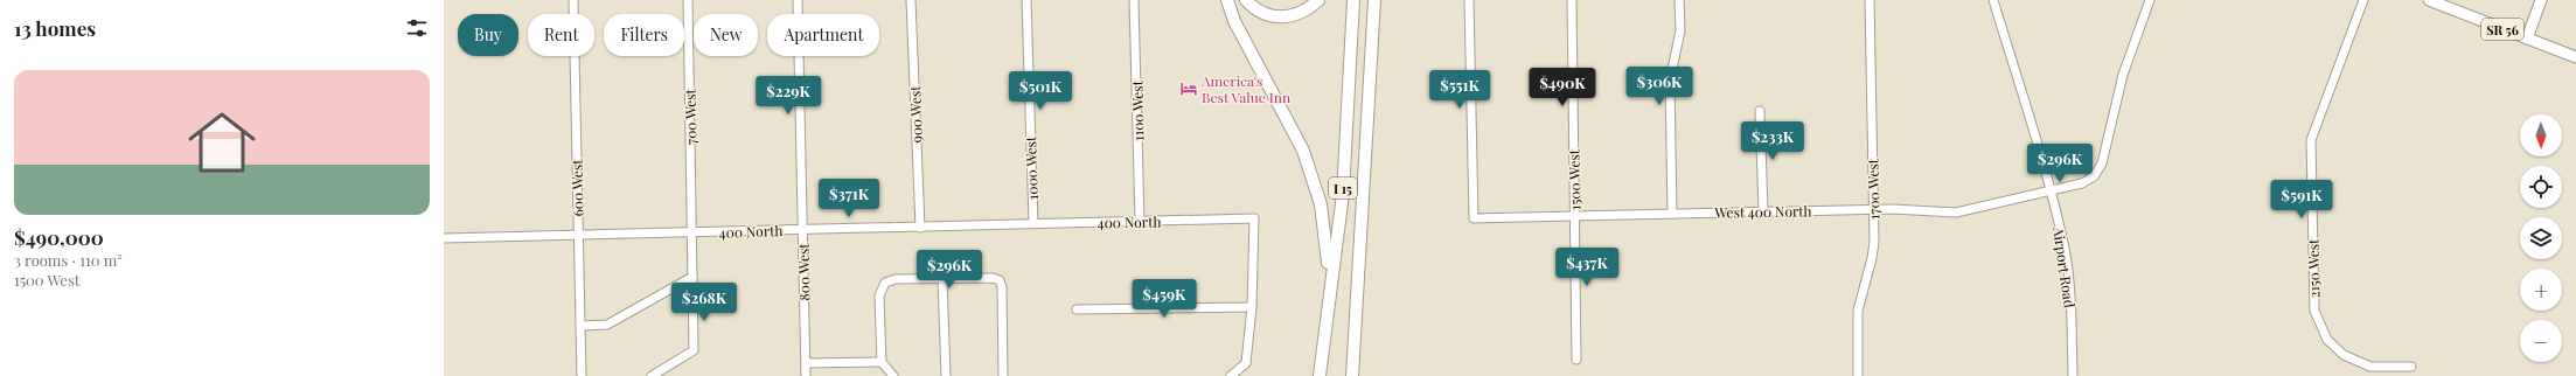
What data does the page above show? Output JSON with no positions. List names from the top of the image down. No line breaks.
{"streets":{"highway":["I 15"],"main road":["SR 56"],"street":["1100 West","900 West","700 West","1000 West","1500 West","600 West","1700 West","West 400 North","400 North","Airport Road","2150 West","800 West"]},"crossings":[["1100 West","400 North"],["900 West","400 North"],["700 West","400 North"],["1000 West","400 North"],["1500 West","West 400 North"],["600 West","400 North"],["1700 West","West 400 North"],["West 400 North","Airport Road"],["400 North","800 West"]],"places":{"hotel":["America's Best Value Inn"]},"north":"bottom","page":{"heading":"13 homes","chip":["Buy","Rent","Filters","New","Apartment"],"list":[{"name":"$490,000","note":"3 rooms · 110 m² · 1500 West"}],"price":["$306K","$490K","$551K","$501K","$229K","$233K","$296K","$371K","$591K","$437K","$296K","$459K","$268K"],"map_buttons":["+","−"]}}
